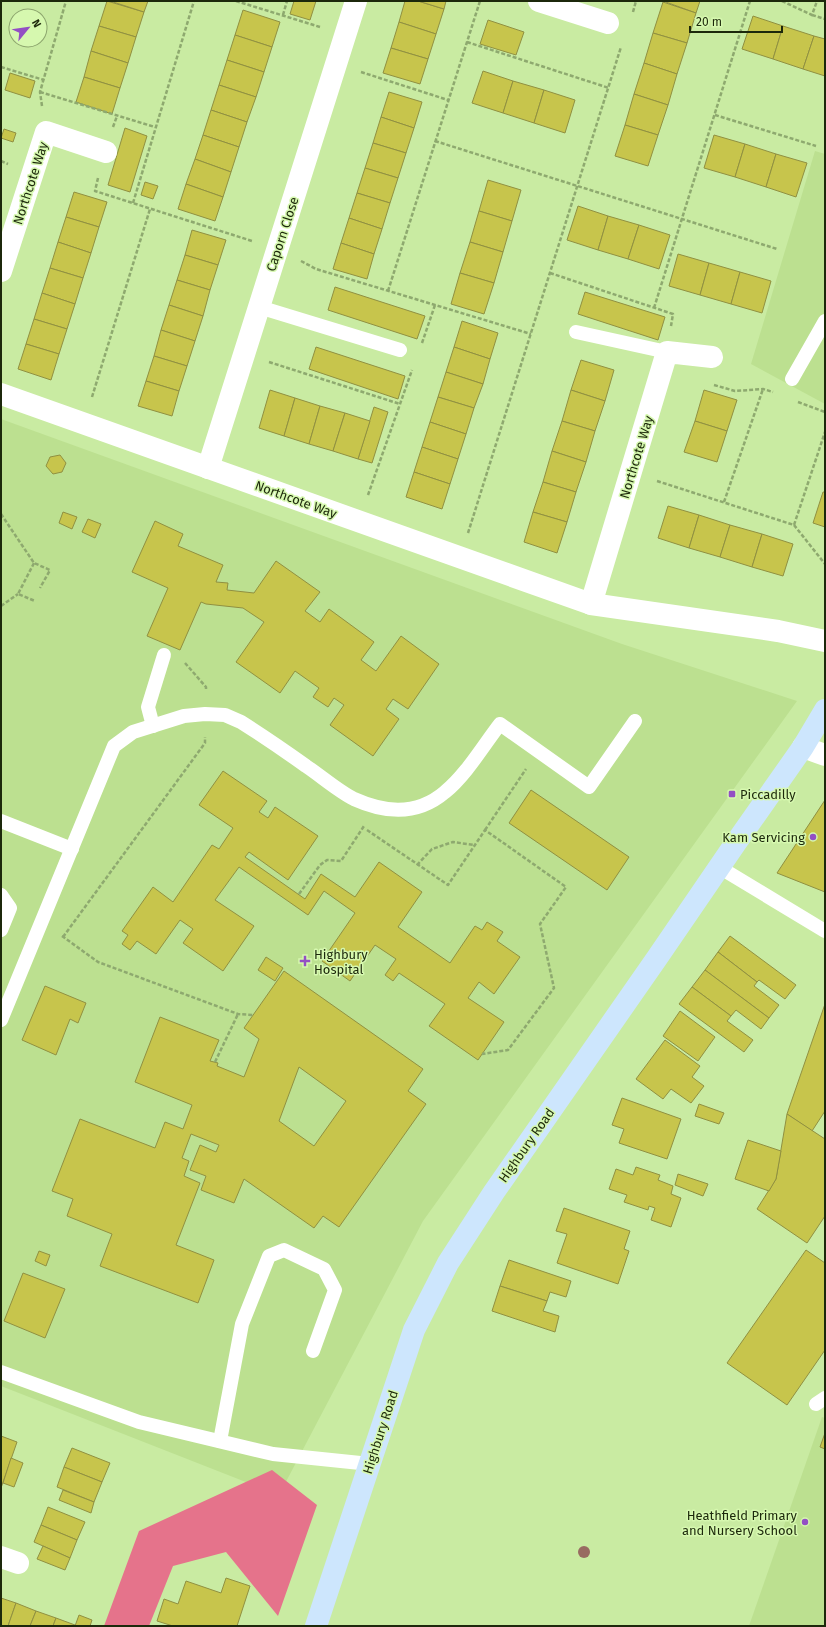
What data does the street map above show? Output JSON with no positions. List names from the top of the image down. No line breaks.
{"streets":{"main road":["Highbury Road"],"street":["Northcote Way","Caporn Close"]},"crossings":[["Northcote Way","Caporn Close"]],"places":{"transit":["Piccadilly"],"other":["Kam Servicing","Heathfield Primary and Nursery School"],"health":["Highbury Hospital"]},"scale_bar":"20 m","north":"top right"}
